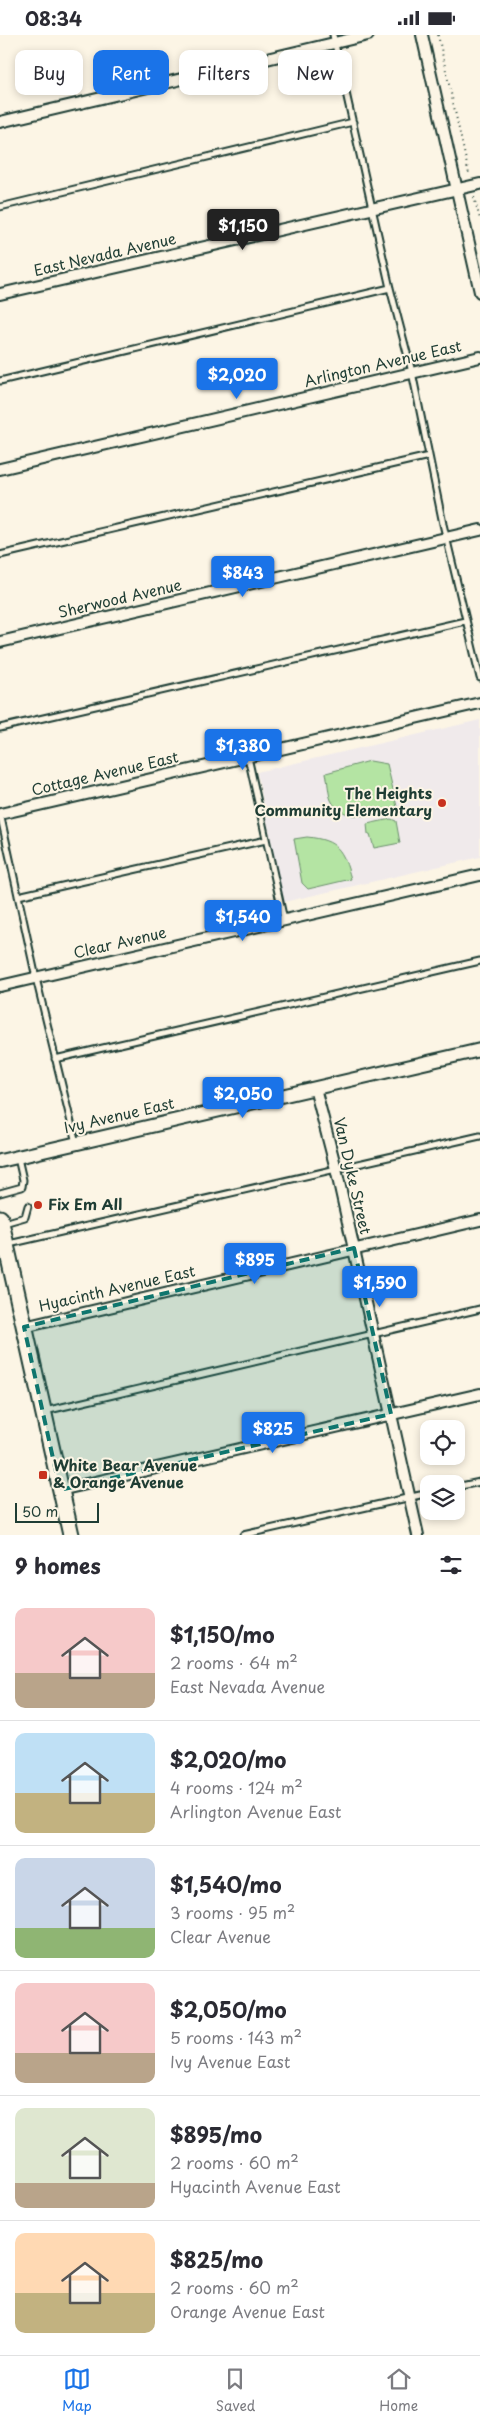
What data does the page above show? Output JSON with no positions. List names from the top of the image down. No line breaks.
{"streets":{"street":["East Nevada Avenue","Arlington Avenue East","Sherwood Avenue","Cottage Avenue East","Clear Avenue","Ivy Avenue East","Van Dyke Street","Hyacinth Avenue East"]},"crossings":[["Ivy Avenue East","Van Dyke Street"],["Van Dyke Street","Hyacinth Avenue East"]],"places":{"other":["The Heights Community Elementary","Fix Em All"],"transit":["White Bear Avenue & Orange Avenue"]},"scale_bar":"50 m","page":{"status":"08:34","chip":["Buy","Rent","Filters","New"],"price":["$1,150","$2,020","$843","$1,380","$1,540","$2,050","$895","$1,590","$825"],"scale":"50 m","heading":"9 homes","list":[{"name":"$1,150/mo","note":"2 rooms · 64 m² · East Nevada Avenue"},{"name":"$2,020/mo","note":"4 rooms · 124 m² · Arlington Avenue East"},{"name":"$1,540/mo","note":"3 rooms · 95 m² · Clear Avenue"},{"name":"$2,050/mo","note":"5 rooms · 143 m² · Ivy Avenue East"},{"name":"$895/mo","note":"2 rooms · 60 m² · Hyacinth Avenue East"},{"name":"$825/mo","note":"2 rooms · 60 m² · Orange Avenue East"}],"tabs":["Map","Saved","Home"]}}
